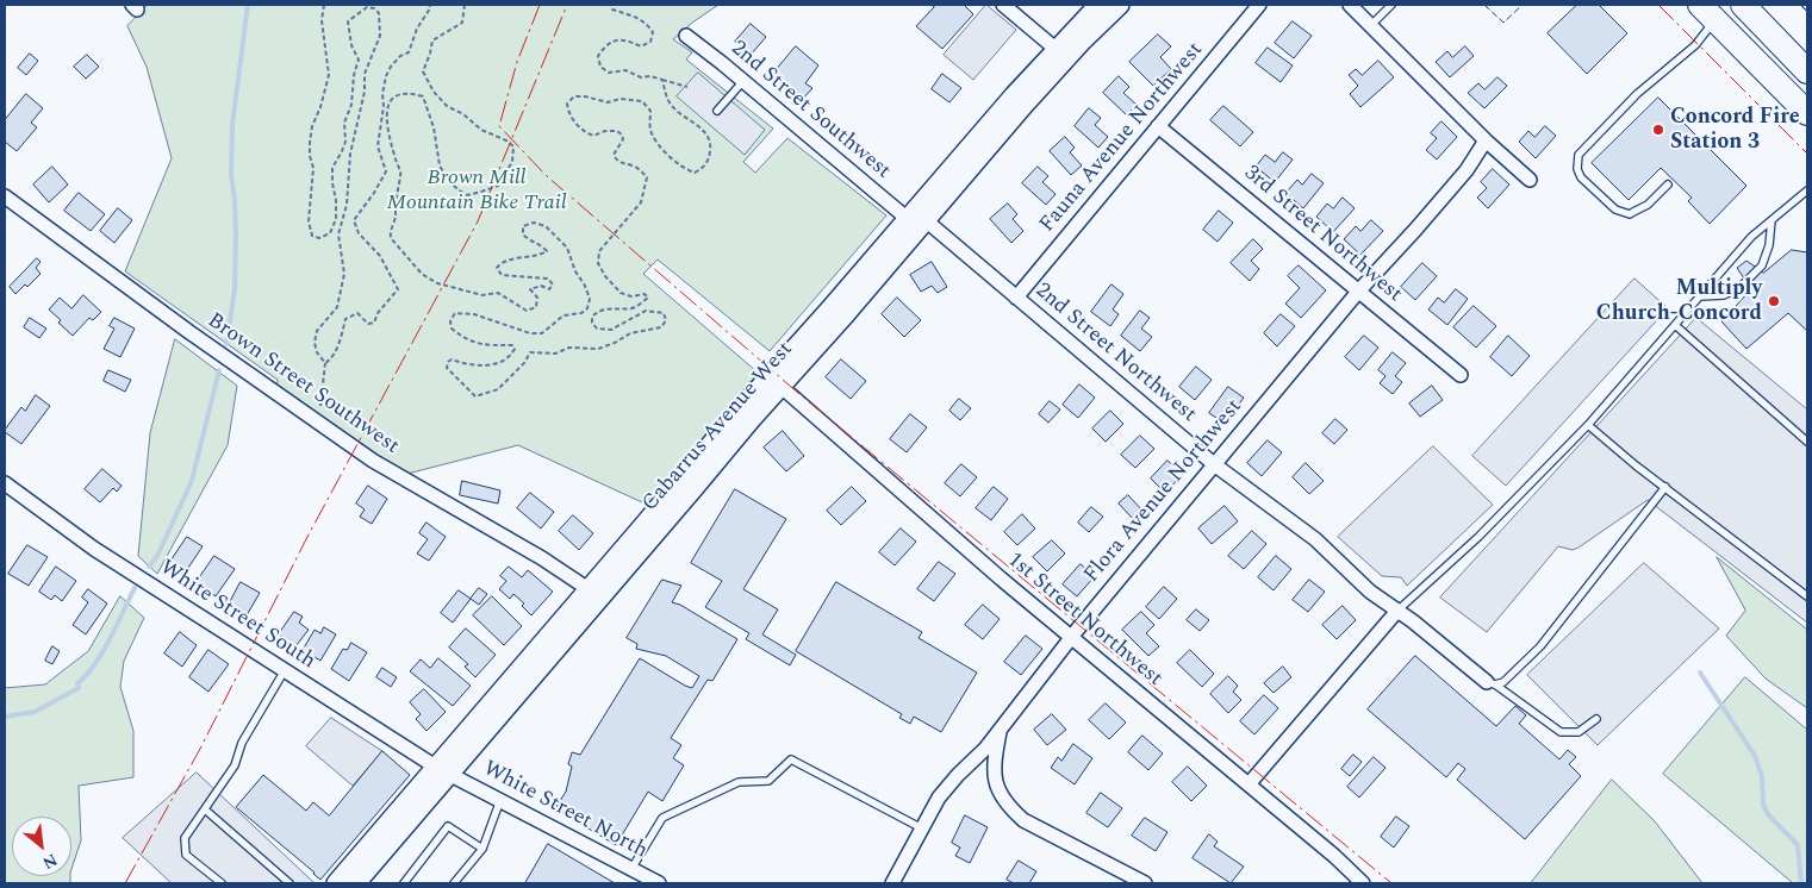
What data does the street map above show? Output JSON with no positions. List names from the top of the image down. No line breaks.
{"streets":{"main road":["Cabarrus Avenue West"],"street":["2nd Street Southwest","Fauna Avenue Northwest","3rd Street Northwest","2nd Street Northwest","Brown Street Southwest","Flora Avenue Northwest","White Street South","1st Street Northwest","White Street North"]},"crossings":[["2nd Street Southwest","2nd Street Northwest"],["2nd Street Southwest","Cabarrus Avenue West"],["Fauna Avenue Northwest","3rd Street Northwest"],["Fauna Avenue Northwest","2nd Street Northwest"],["3rd Street Northwest","Flora Avenue Northwest"],["2nd Street Northwest","Cabarrus Avenue West"],["2nd Street Northwest","Flora Avenue Northwest"],["Brown Street Southwest","Cabarrus Avenue West"],["Cabarrus Avenue West","White Street South"],["Cabarrus Avenue West","1st Street Northwest"],["Cabarrus Avenue West","White Street North"],["Flora Avenue Northwest","1st Street Northwest"],["White Street South","White Street North"]],"parks":["Brown Mill Mountain Bike Trail"],"places":["Concord Fire Station 3","Multiply Church-Concord"],"north":"bottom right"}
